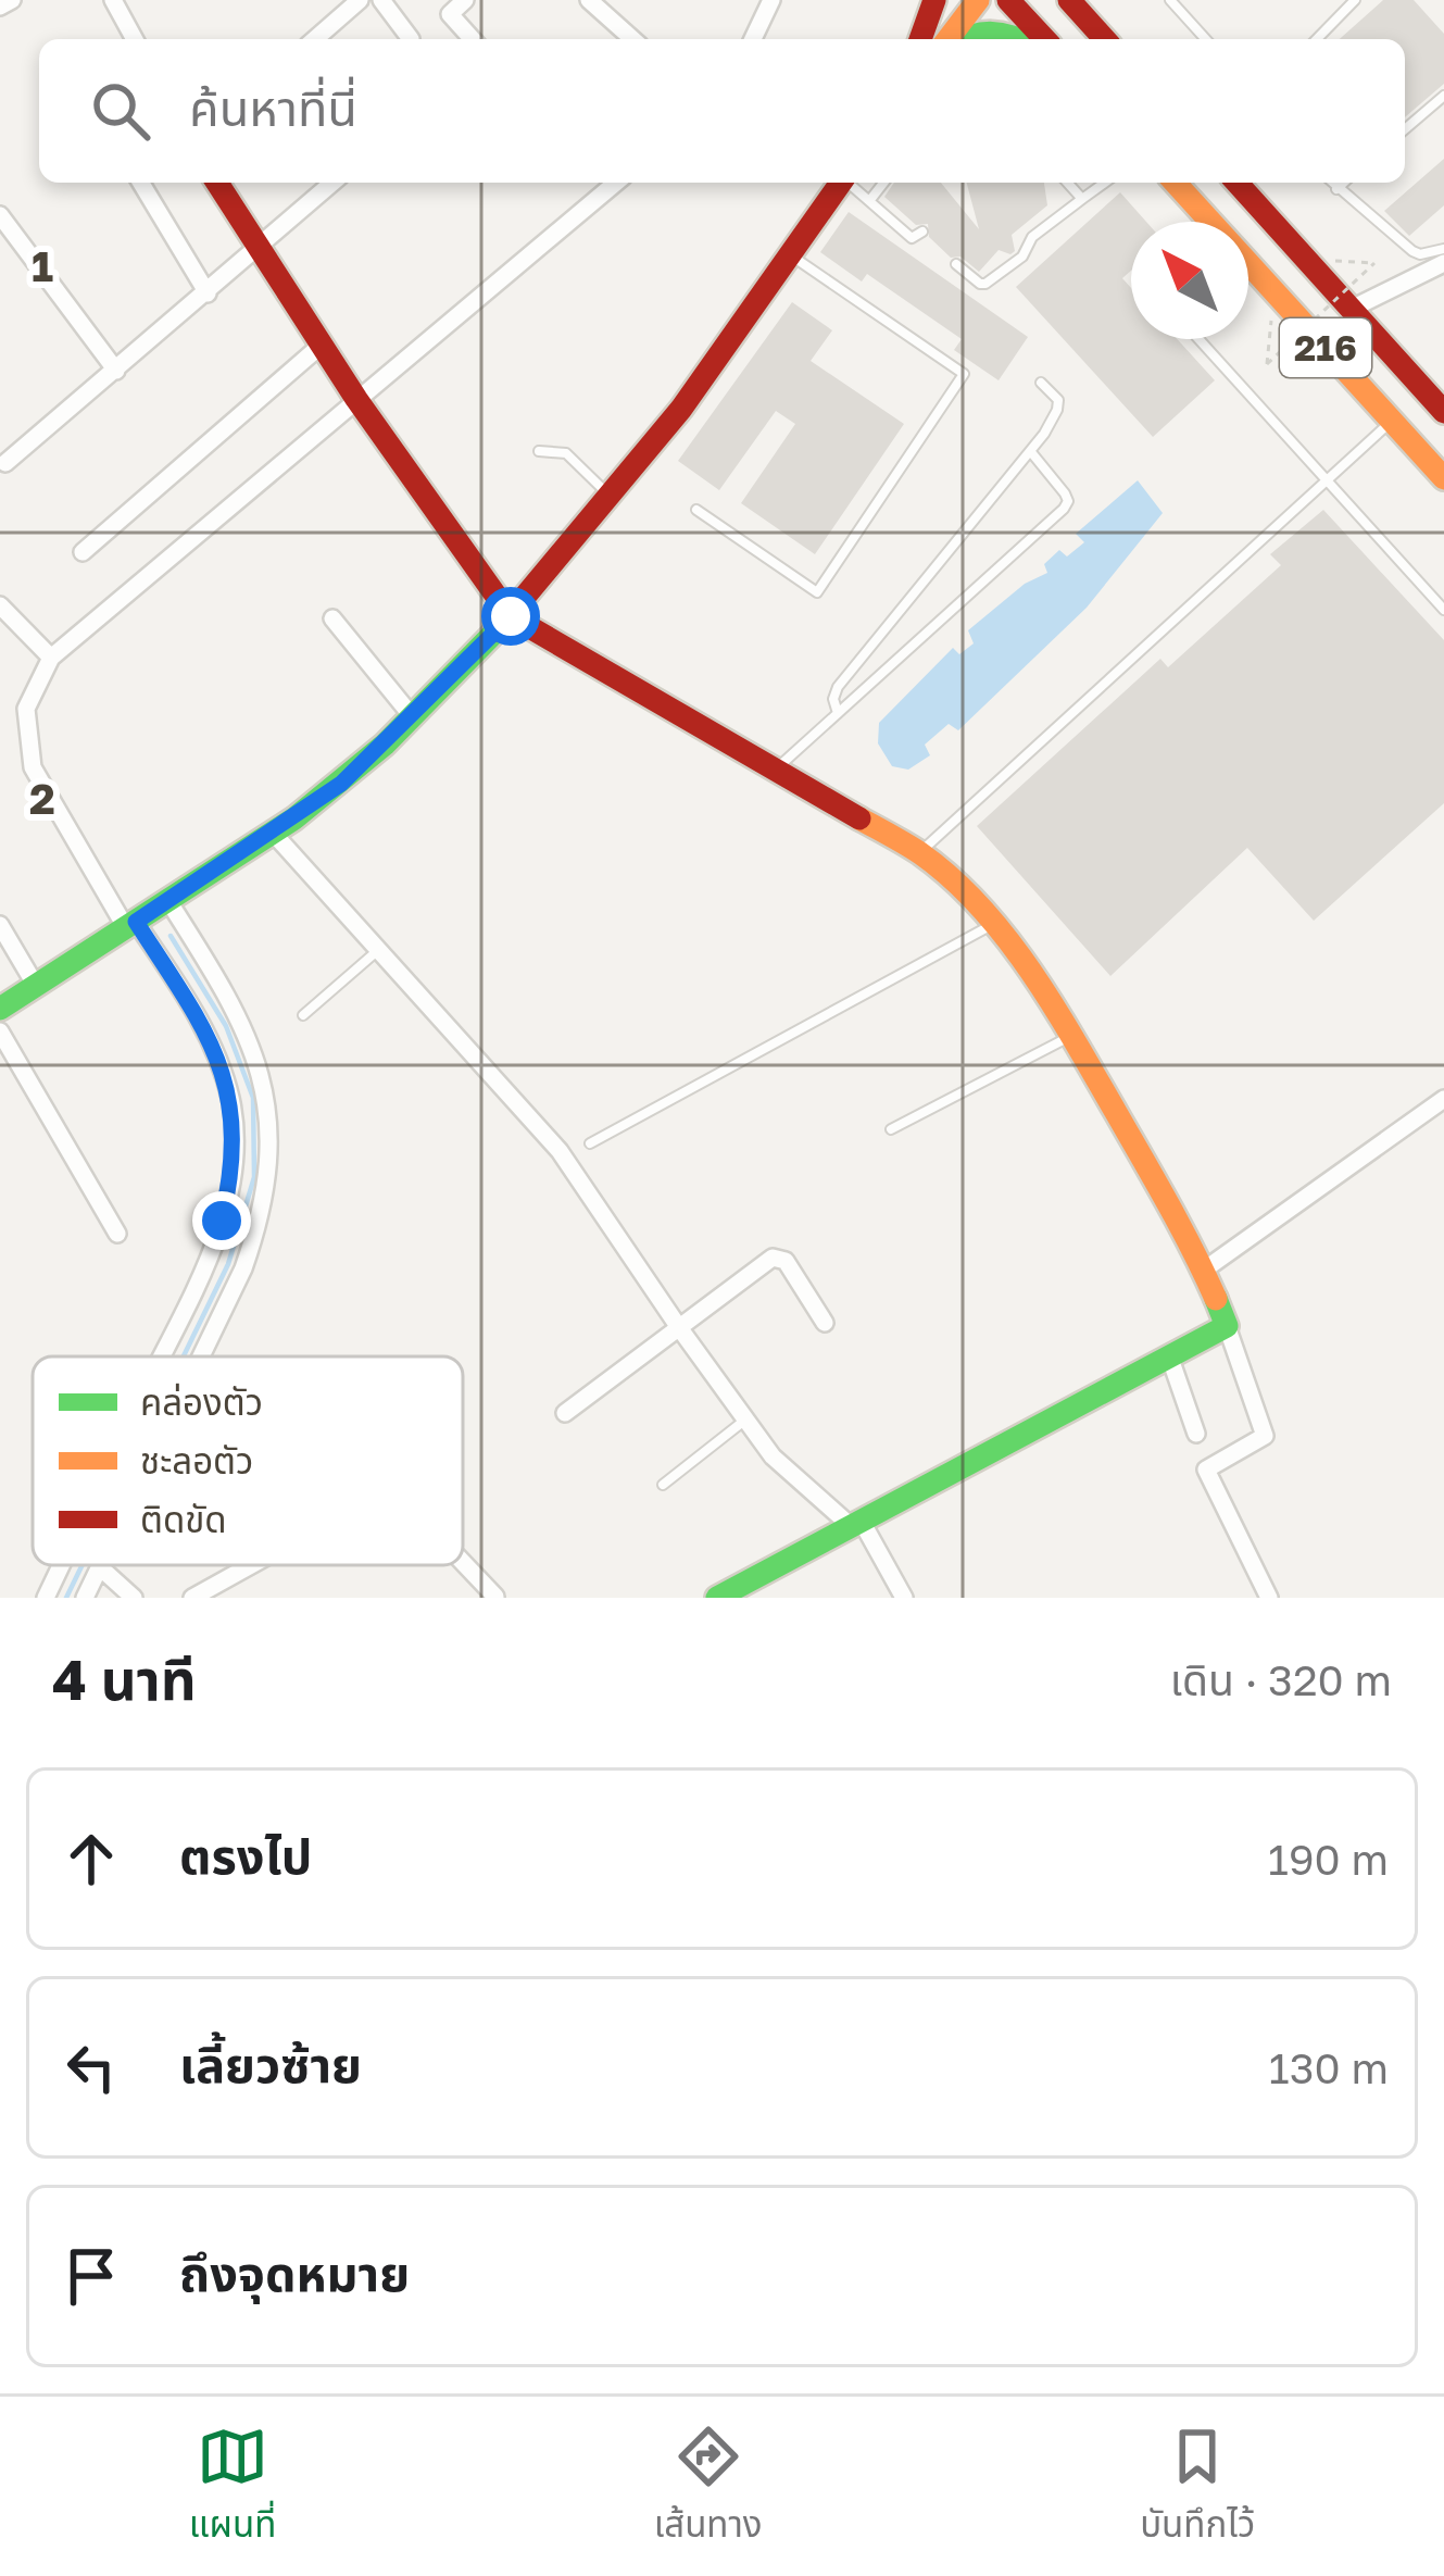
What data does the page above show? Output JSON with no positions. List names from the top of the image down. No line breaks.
{"streets":{"main road":["216"]},"legend":["คล่องตัว","ชะลอตัว","ติดขัด"],"north":"top left","page":{"search":"ค้นหาที่นี่","heading":["4 นาที","เดิน · 320 m"],"list":[["ตรงไป","190 m"],["เลี้ยวซ้าย","130 m"],"ถึงจุดหมาย"],"nav":["แผนที่","เส้นทาง","บันทึกไว้"]},"grid":{"rows":["1","2"]}}
